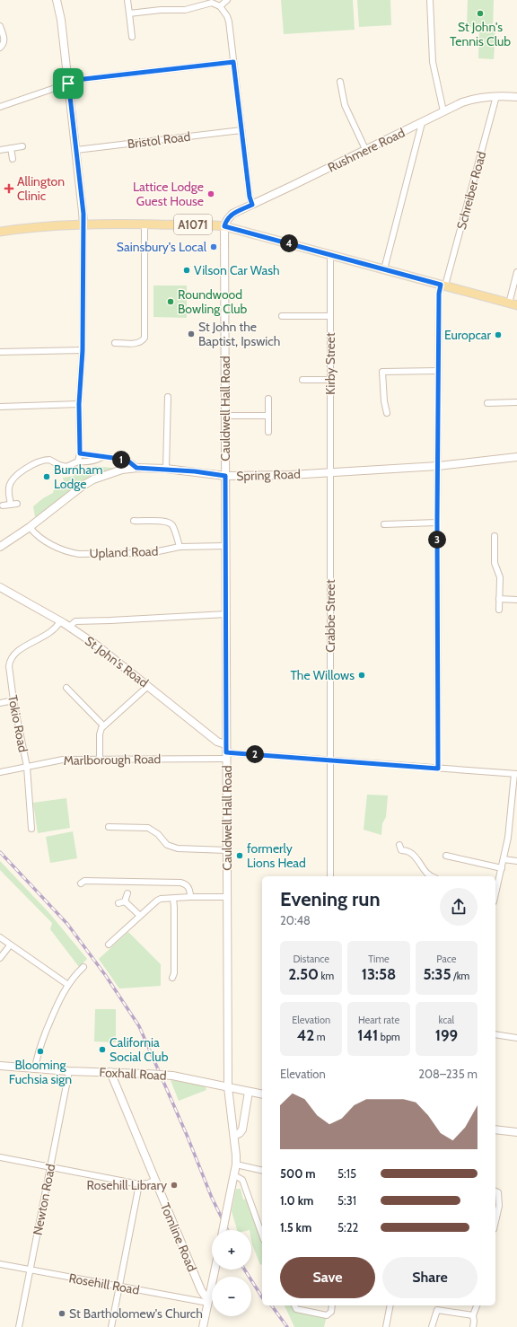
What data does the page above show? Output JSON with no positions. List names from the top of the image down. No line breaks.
{"streets":{"main road":["A1071"],"street":["Bristol Road","Rushmere Road","Schreiber Road","Kirby Street","Cauldwell Hall Road","Spring Road","Upland Road","Crabbe Street","St John's Road","Tokio Road","Marlborough Road","Foxhall Road","Newton Road","Tomline Road","Rosehill Road"]},"crossings":[["Rushmere Road","Schreiber Road"],["Rushmere Road","A1071"],["Rushmere Road","Cauldwell Hall Road"],["Schreiber Road","A1071"],["Schreiber Road","Spring Road"],["Schreiber Road","Marlborough Road"],["A1071","Kirby Street"],["A1071","Cauldwell Hall Road"],["Kirby Street","Spring Road"],["Kirby Street","Crabbe Street"],["Cauldwell Hall Road","Spring Road"],["Cauldwell Hall Road","Upland Road"],["Cauldwell Hall Road","St John's Road"],["Cauldwell Hall Road","Marlborough Road"],["Cauldwell Hall Road","Foxhall Road"],["Spring Road","Upland Road"],["Spring Road","Crabbe Street"],["Crabbe Street","Marlborough Road"],["St John's Road","Tokio Road"],["Tokio Road","Marlborough Road"],["Foxhall Road","Newton Road"],["Foxhall Road","Tomline Road"],["Newton Road","Rosehill Road"],["Tomline Road","Rosehill Road"]],"places":{"other":["St John's Tennis Club","Lattice Lodge Guest House","Sainsbury's Local","Vilson Car Wash","Roundwood Bowling Club","St John the Baptist, Ipswich","Europcar","Burnham Lodge","The Willows","formerly Lions Head","California Social Club","Blooming Fuchsia sign","Rosehill Library","St Bartholomew's Church"],"health":["Allington Clinic"]},"page":{"pins":["4","1","3","2"],"heading":["Evening run","20:48"],"stats":[["Distance","2.50 km"],["Time","13:58"],["Pace","5:35 /km"],["Elevation","42 m"],["Heart rate","141 bpm"],["kcal","199"]],"chart":["Elevation","208–235 m"],"list":[{"name":"500 m","note":"5:15"},{"name":"1.0 km","note":"5:31"},{"name":"1.5 km","note":"5:22"}],"map_buttons":["+","−"],"buttons":["Save","Share"]}}
